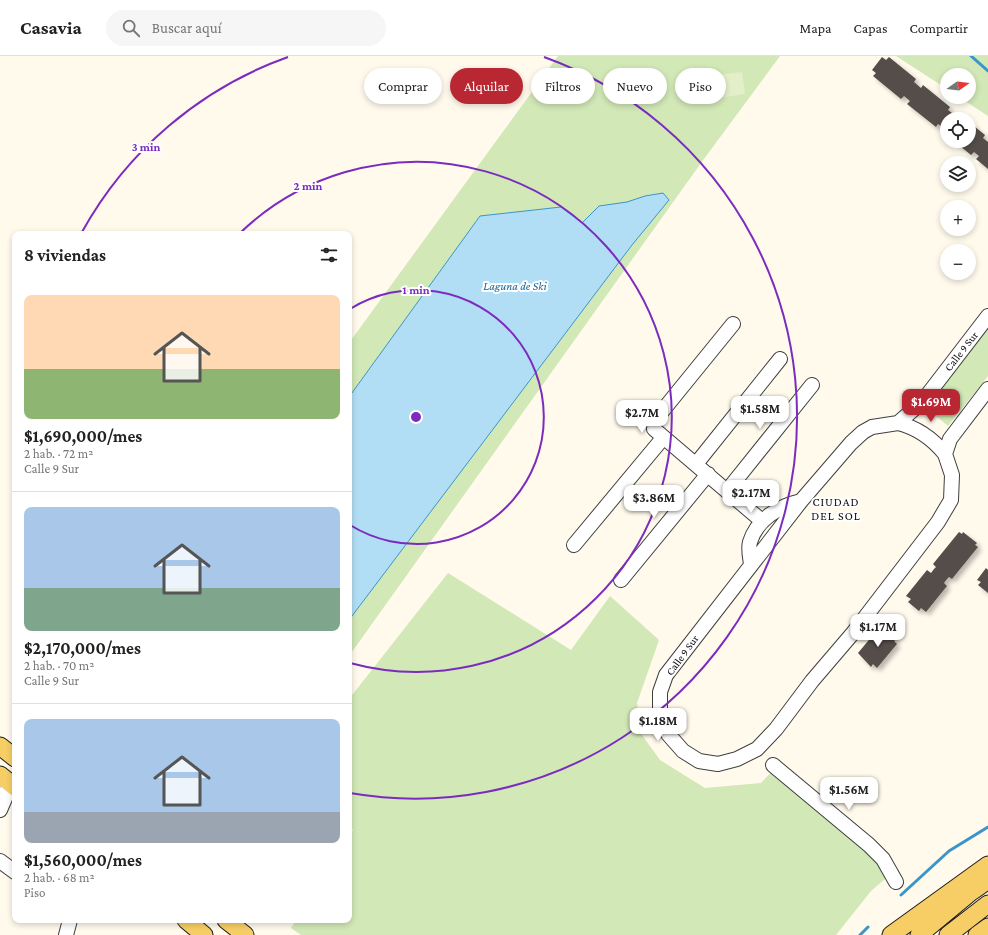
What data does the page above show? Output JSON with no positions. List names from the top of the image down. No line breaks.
{"streets":{"street":["Calle 9 Sur"]},"districts":["CIUDAD DEL SOL"],"water":["Laguna de Ski"],"north":"right","page":{"header":"Casavia","search":"Buscar aquí","nav":["Mapa","Capas","Compartir"],"map_buttons":["+","−"],"chip":["Comprar","Alquilar","Filtros","Nuevo","Piso"],"heading":"8 viviendas","list":[{"name":"$1,690,000/mes","note":"2 hab. · 72 m² · Calle 9 Sur"},{"name":"$2,170,000/mes","note":"2 hab. · 70 m² · Calle 9 Sur"},{"name":"$1,560,000/mes","note":"2 hab. · 68 m² · Piso"}],"price":["$1.69M","$1.58M","$2.7M","$2.17M","$3.86M","$1.17M","$1.18M","$1.56M"]},"rings":["3 min","2 min","1 min"]}
